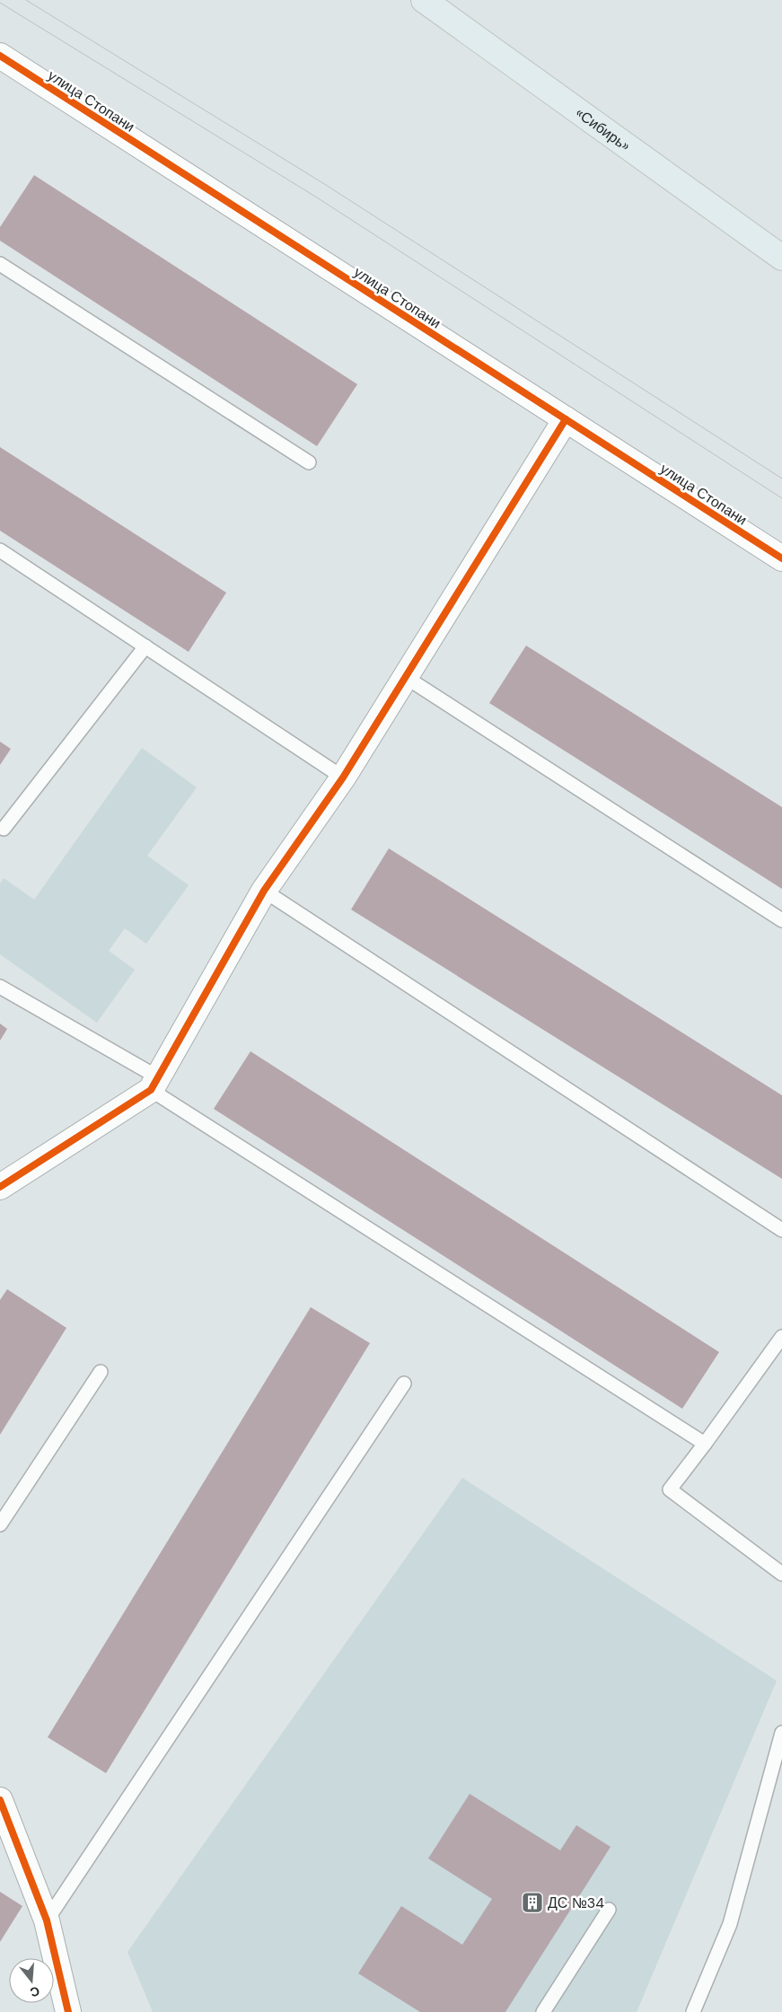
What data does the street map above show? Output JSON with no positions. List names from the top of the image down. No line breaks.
{"streets":{"main road":["«Сибирь»"],"street":["улица Стопани"]},"places":{"building":["ДС №34"]},"north":"bottom"}
